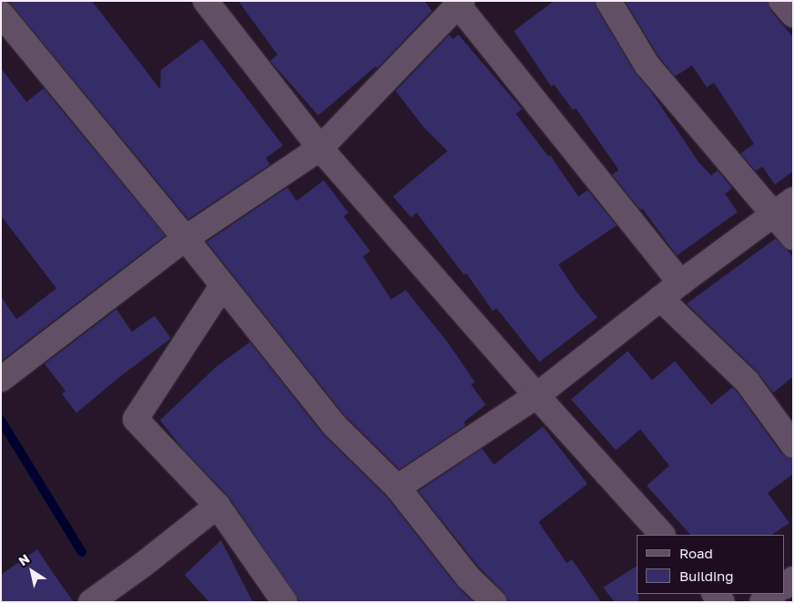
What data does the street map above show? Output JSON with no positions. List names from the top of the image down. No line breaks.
{"legend":["Road","Building"],"north":"top left"}
